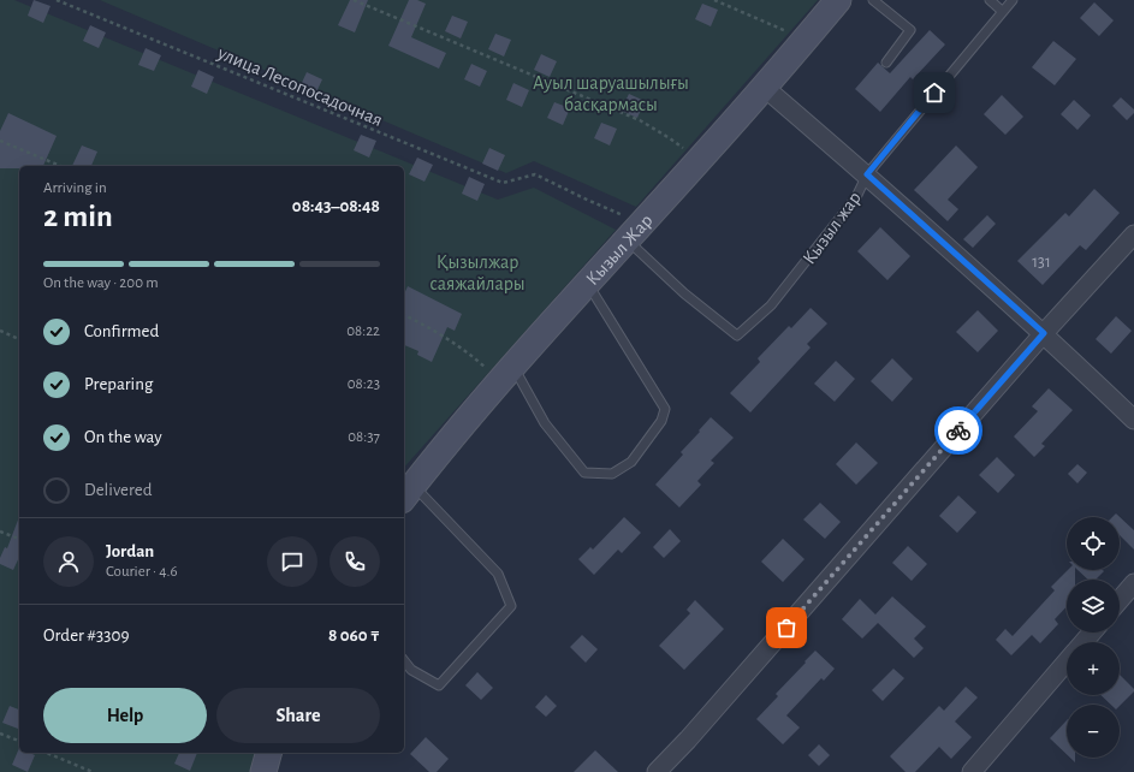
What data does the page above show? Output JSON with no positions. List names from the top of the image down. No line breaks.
{"streets":{"main road":["Кызыл Жар"],"lane":["Кызыл жар"],"path":["улица Лесопосадочная"]},"crossings":[["улица Лесопосадочная","Кызыл жар"],["улица Лесопосадочная","Кызыл Жар"],["Кызыл жар","Кызыл Жар"]],"parks":["Ауыл шаруашылығы басқармасы","Қызылжар саяжайлары"],"house_numbers":["131"],"page":{"heading":["2 min","Arriving in","08:43–08:48"],"panel":["Jordan","Courier · 4.6","Order #3309","8 060 ₸"],"bar":"On the way · 200 m","list":[["Confirmed","08:22"],["Preparing","08:23"],["On the way","08:37"],"Delivered"],"map_buttons":["+","−"],"buttons":["Help","Share"]}}
